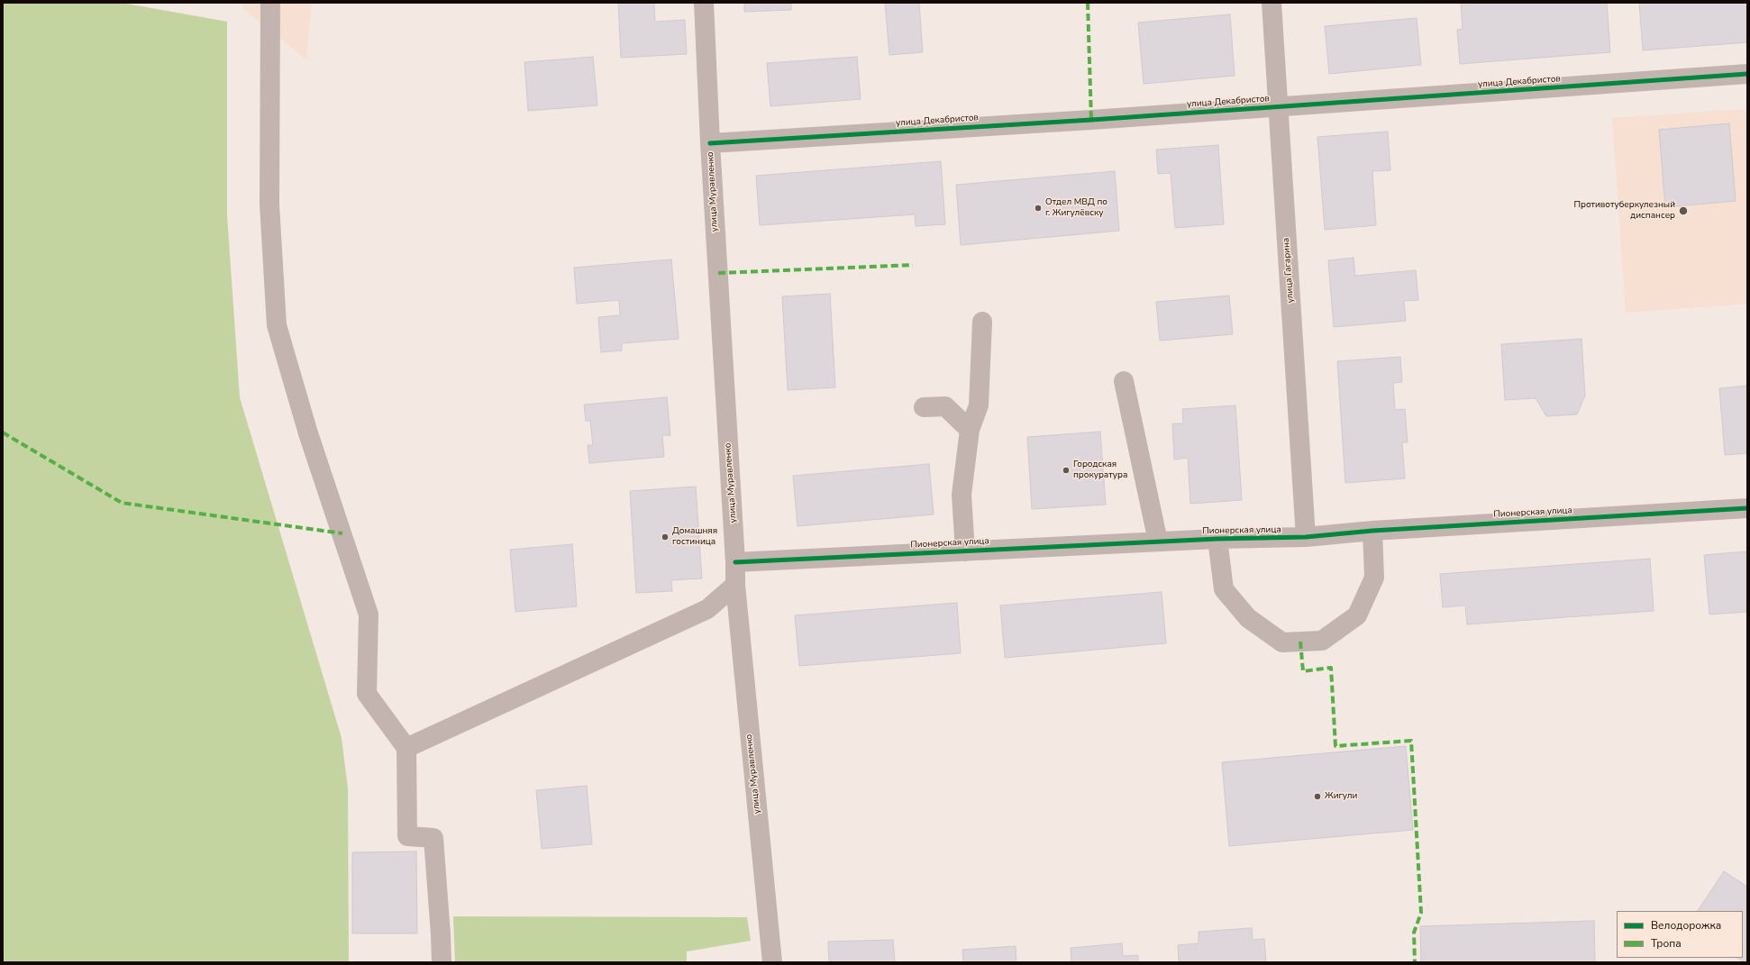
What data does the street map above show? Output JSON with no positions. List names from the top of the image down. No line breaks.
{"streets":{"street":["улица Декабристов","улица Муравленко","улица Гагарина","Пионерская улица"]},"crossings":[["улица Декабристов","улица Муравленко"],["улица Декабристов","улица Гагарина"],["улица Муравленко","Пионерская улица"],["улица Гагарина","Пионерская улица"]],"places":["Отдел МВД по г. Жигулёвску","Противотуберкулезный диспансер","Городская прокуратура","Домашняя гостиница","Жигули"],"legend":["Велодорожка","Тропа"]}
